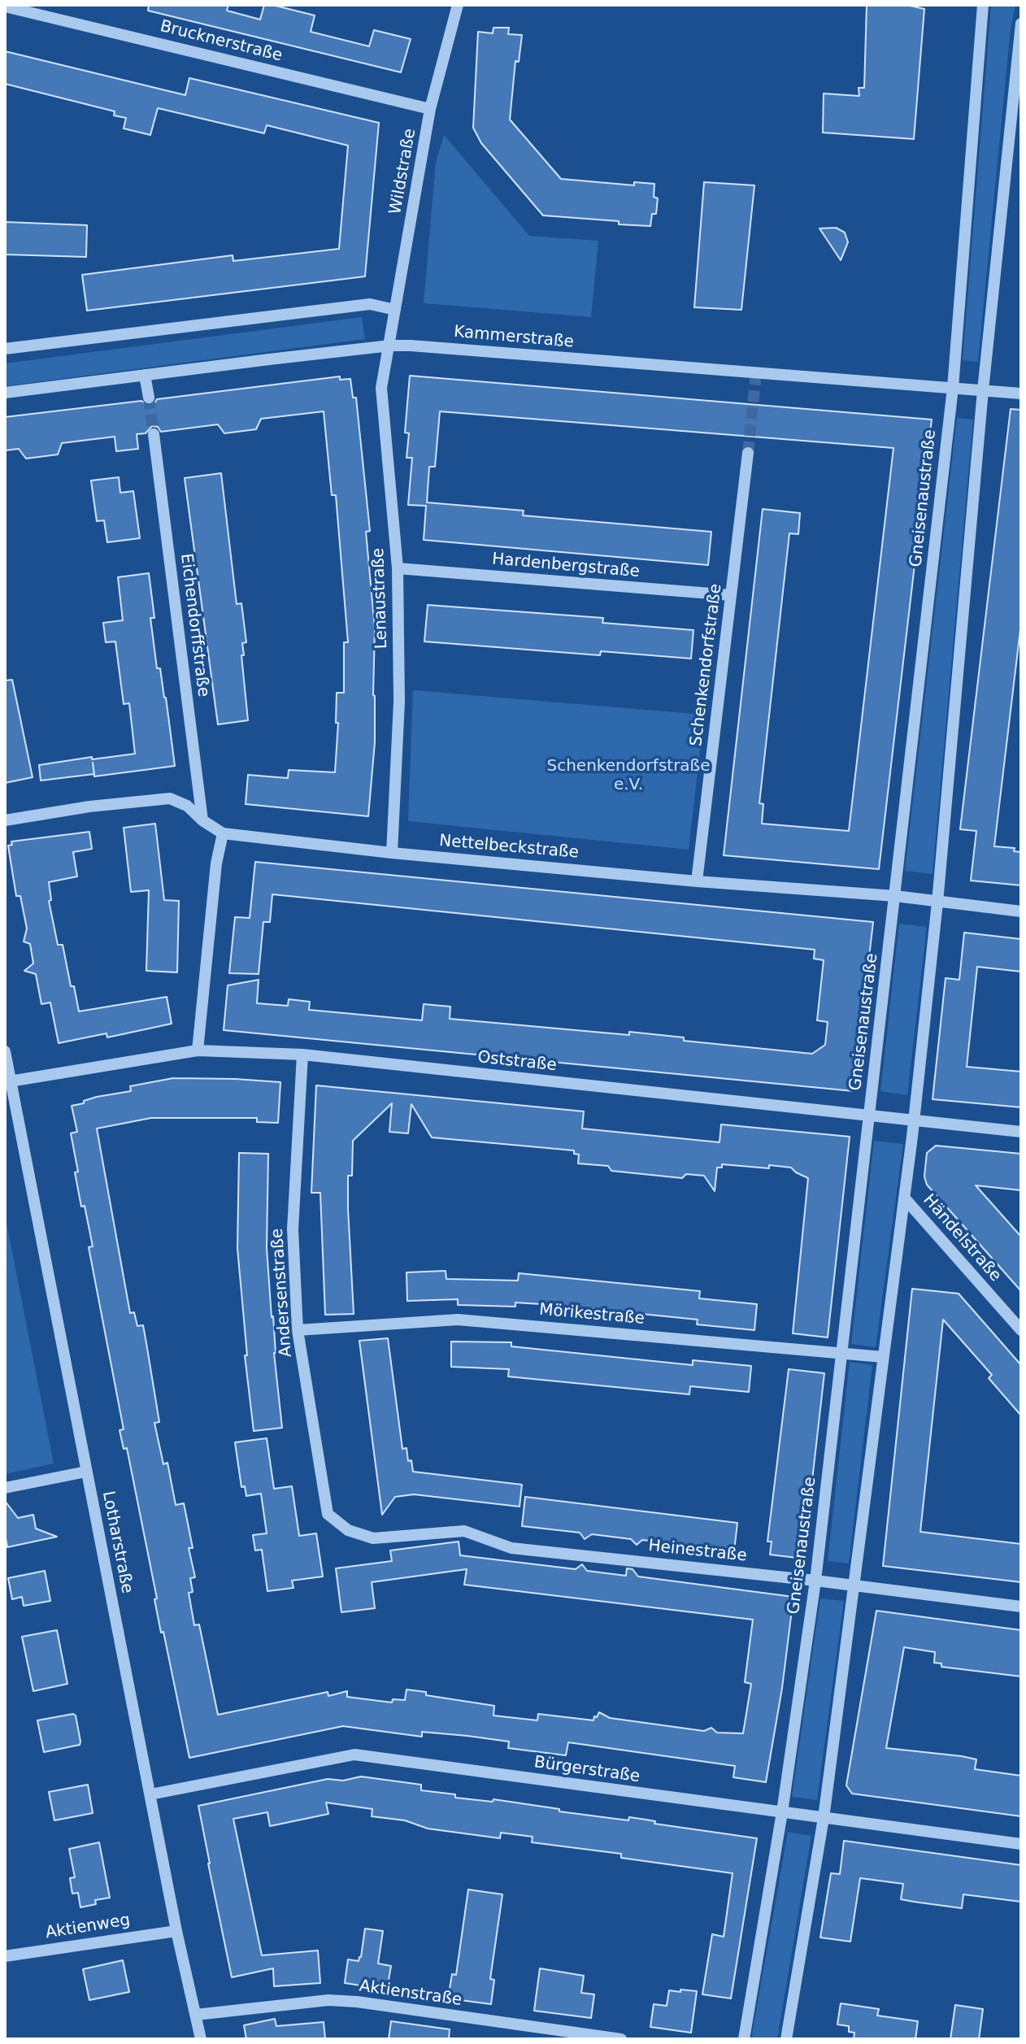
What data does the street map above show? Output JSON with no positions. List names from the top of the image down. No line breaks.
{"streets":{"street":["Brucknerstraße","Wildstraße","Kammerstraße","Gneisenaustraße","Hardenbergstraße","Lenaustraße","Eichendorffstraße","Schenkendorfstraße","Nettelbeckstraße","Oststraße","Händelstraße","Andersenstraße","Mörikestraße","Lotharstraße","Heinestraße","Bürgerstraße","Aktienweg","Aktienstraße"]},"crossings":[["Brucknerstraße","Wildstraße"],["Wildstraße","Kammerstraße"],["Wildstraße","Lenaustraße"],["Kammerstraße","Gneisenaustraße"],["Kammerstraße","Lenaustraße"],["Gneisenaustraße","Nettelbeckstraße"],["Gneisenaustraße","Oststraße"],["Gneisenaustraße","Mörikestraße"],["Gneisenaustraße","Heinestraße"],["Gneisenaustraße","Bürgerstraße"],["Hardenbergstraße","Lenaustraße"],["Hardenbergstraße","Schenkendorfstraße"],["Lenaustraße","Nettelbeckstraße"],["Eichendorffstraße","Nettelbeckstraße"],["Schenkendorfstraße","Nettelbeckstraße"],["Oststraße","Andersenstraße"],["Oststraße","Lotharstraße"],["Andersenstraße","Mörikestraße"],["Andersenstraße","Heinestraße"],["Lotharstraße","Bürgerstraße"],["Lotharstraße","Aktienweg"],["Lotharstraße","Aktienstraße"]],"parks":["Schenkendorfstraße e.V."]}
